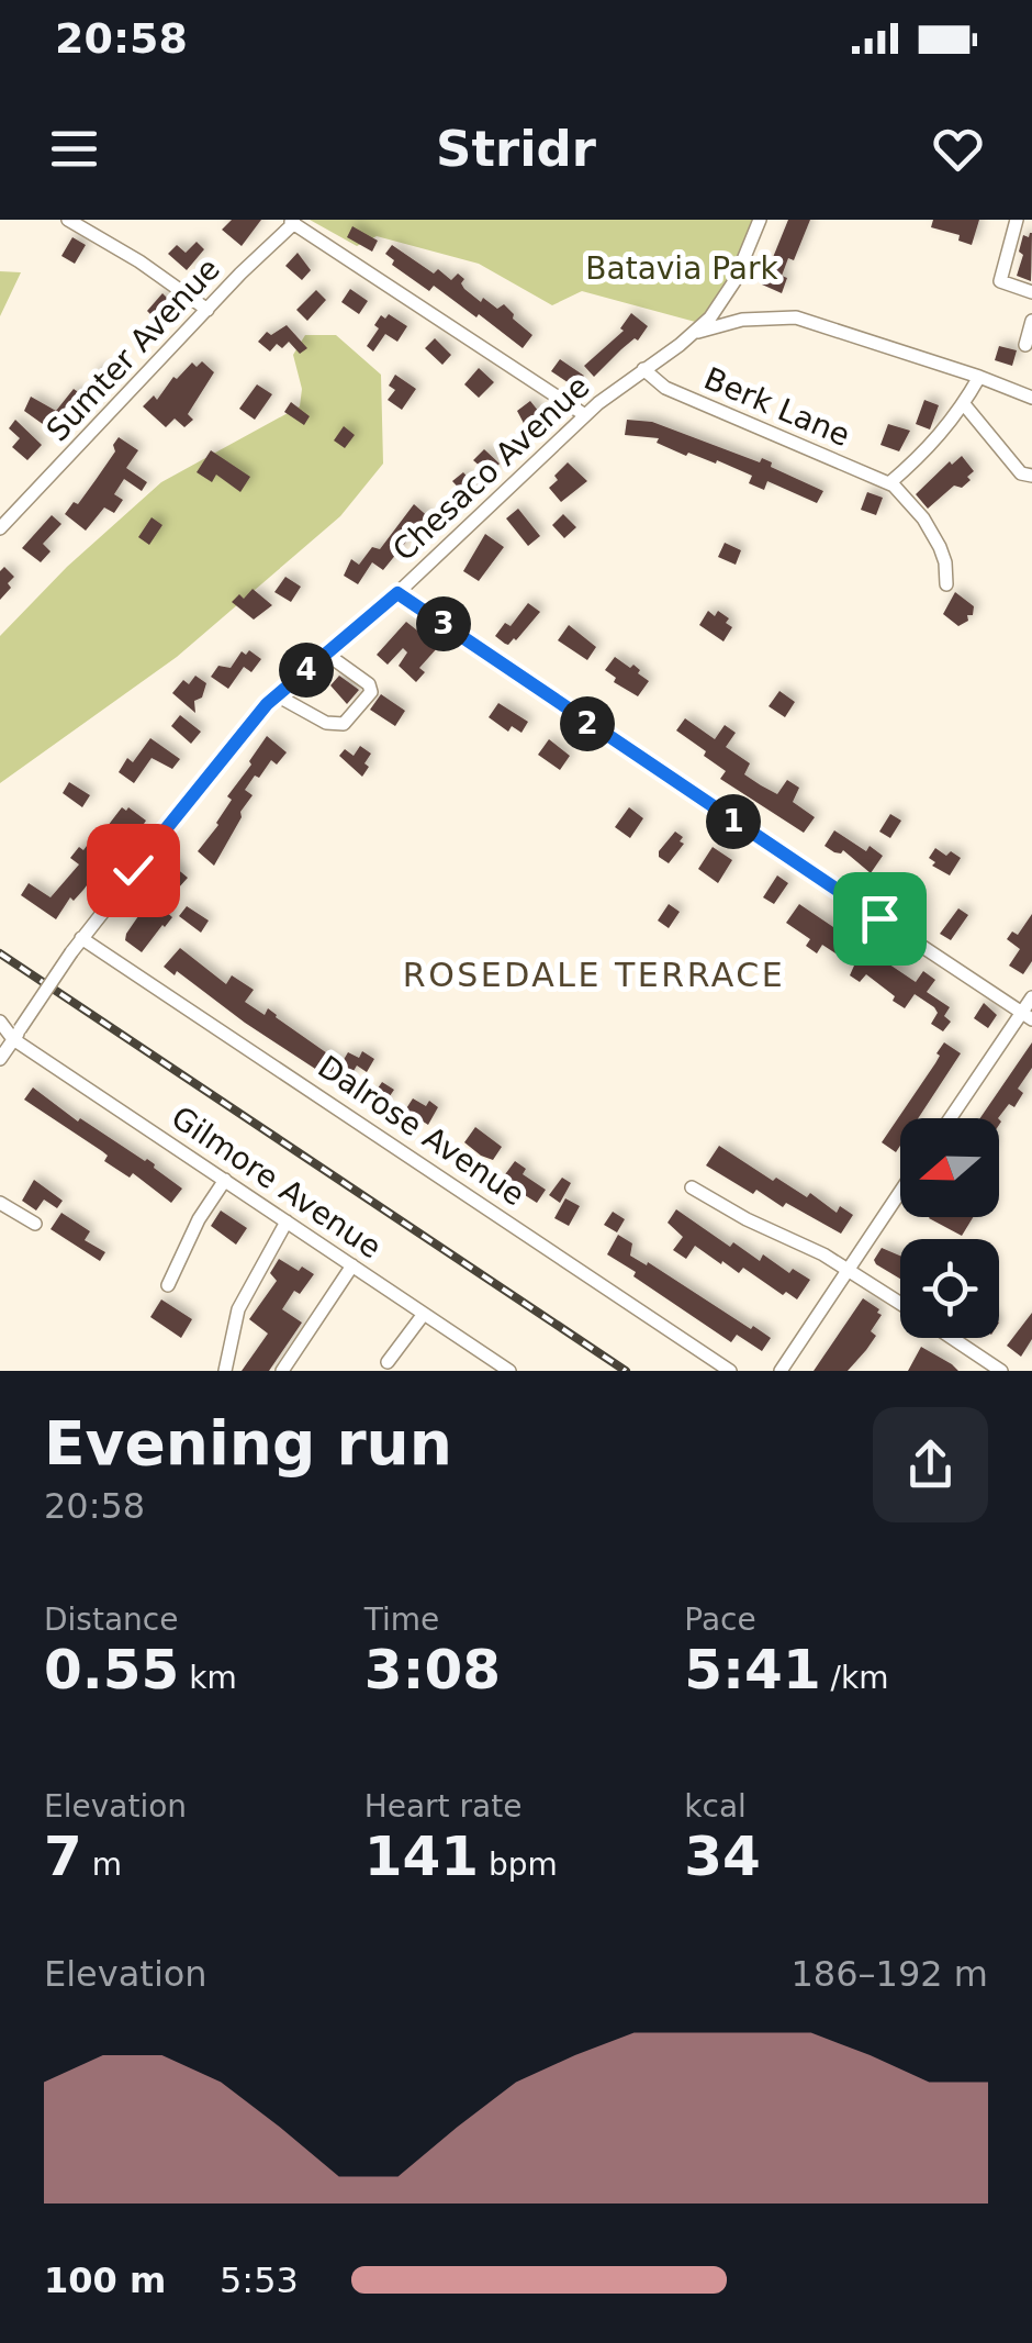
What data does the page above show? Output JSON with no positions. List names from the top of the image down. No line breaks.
{"streets":{"street":["Sumter Avenue","Berk Lane","Chesaco Avenue","Dalrose Avenue","Gilmore Avenue"]},"crossings":[["Sumter Avenue","Chesaco Avenue"],["Berk Lane","Chesaco Avenue"],["Chesaco Avenue","Dalrose Avenue"],["Chesaco Avenue","Gilmore Avenue"]],"districts":["ROSEDALE TERRACE"],"parks":["Batavia Park"],"north":"left","page":{"status":"20:58","header":"Stridr","pins":["3","4","2","1"],"heading":["Evening run","20:58"],"stats":[["Distance","0.55 km"],["Time","3:08"],["Pace","5:41 /km"],["Elevation","7 m"],["Heart rate","141 bpm"],["kcal","34"]],"chart":["Elevation","186–192 m"],"list":[{"name":"100 m","note":"5:53"}]}}
